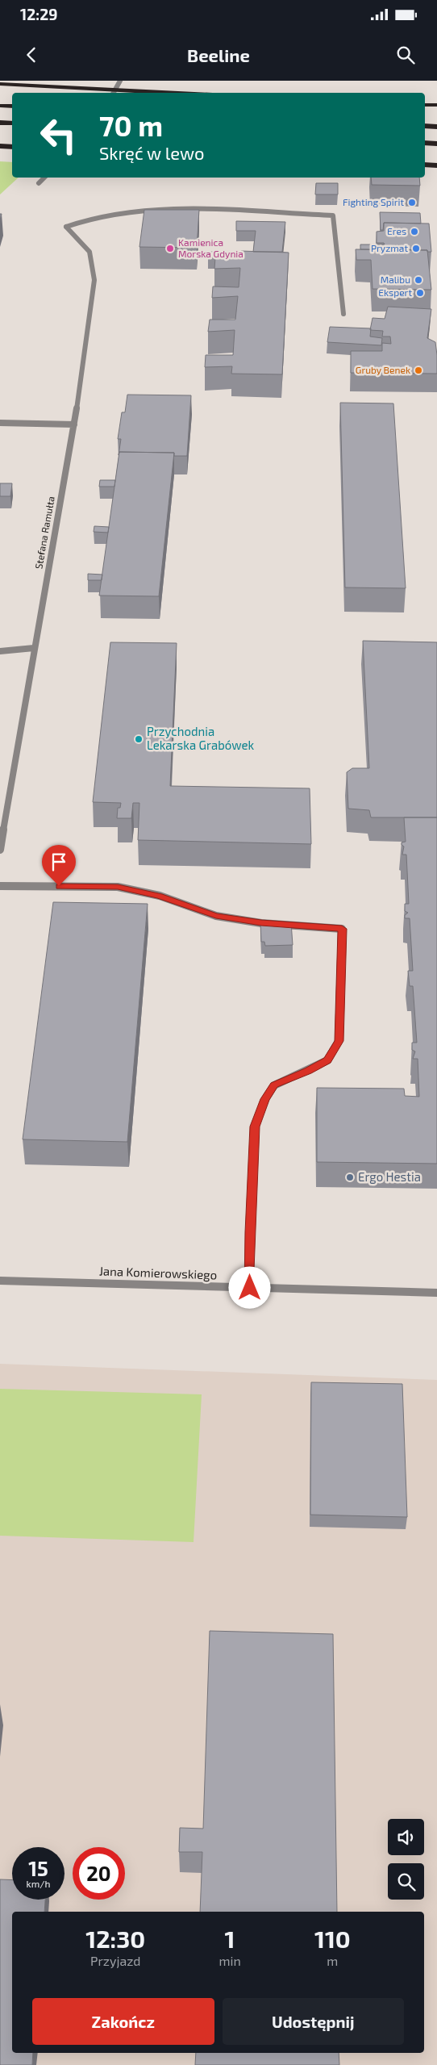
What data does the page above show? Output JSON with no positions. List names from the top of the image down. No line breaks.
{"streets":{"street":["Stefana Ramułta","Jana Komierowskiego"]},"places":["Fighting Spirit","Eres","Kamienica Morska Gdynia","Pryzmat","Malibu","Ekspert","Gruby Benek","Przychodnia Lekarska Grabówek","Ergo Hestia"],"page":{"status":"12:29","header":"Beeline","turn":["70 m","Skręć w lewo"],"speed":"15 km/h","limit":"20","eta":["12:30","Przyjazd","1","min","110","m"],"buttons":["Zakończ","Udostępnij"]}}
